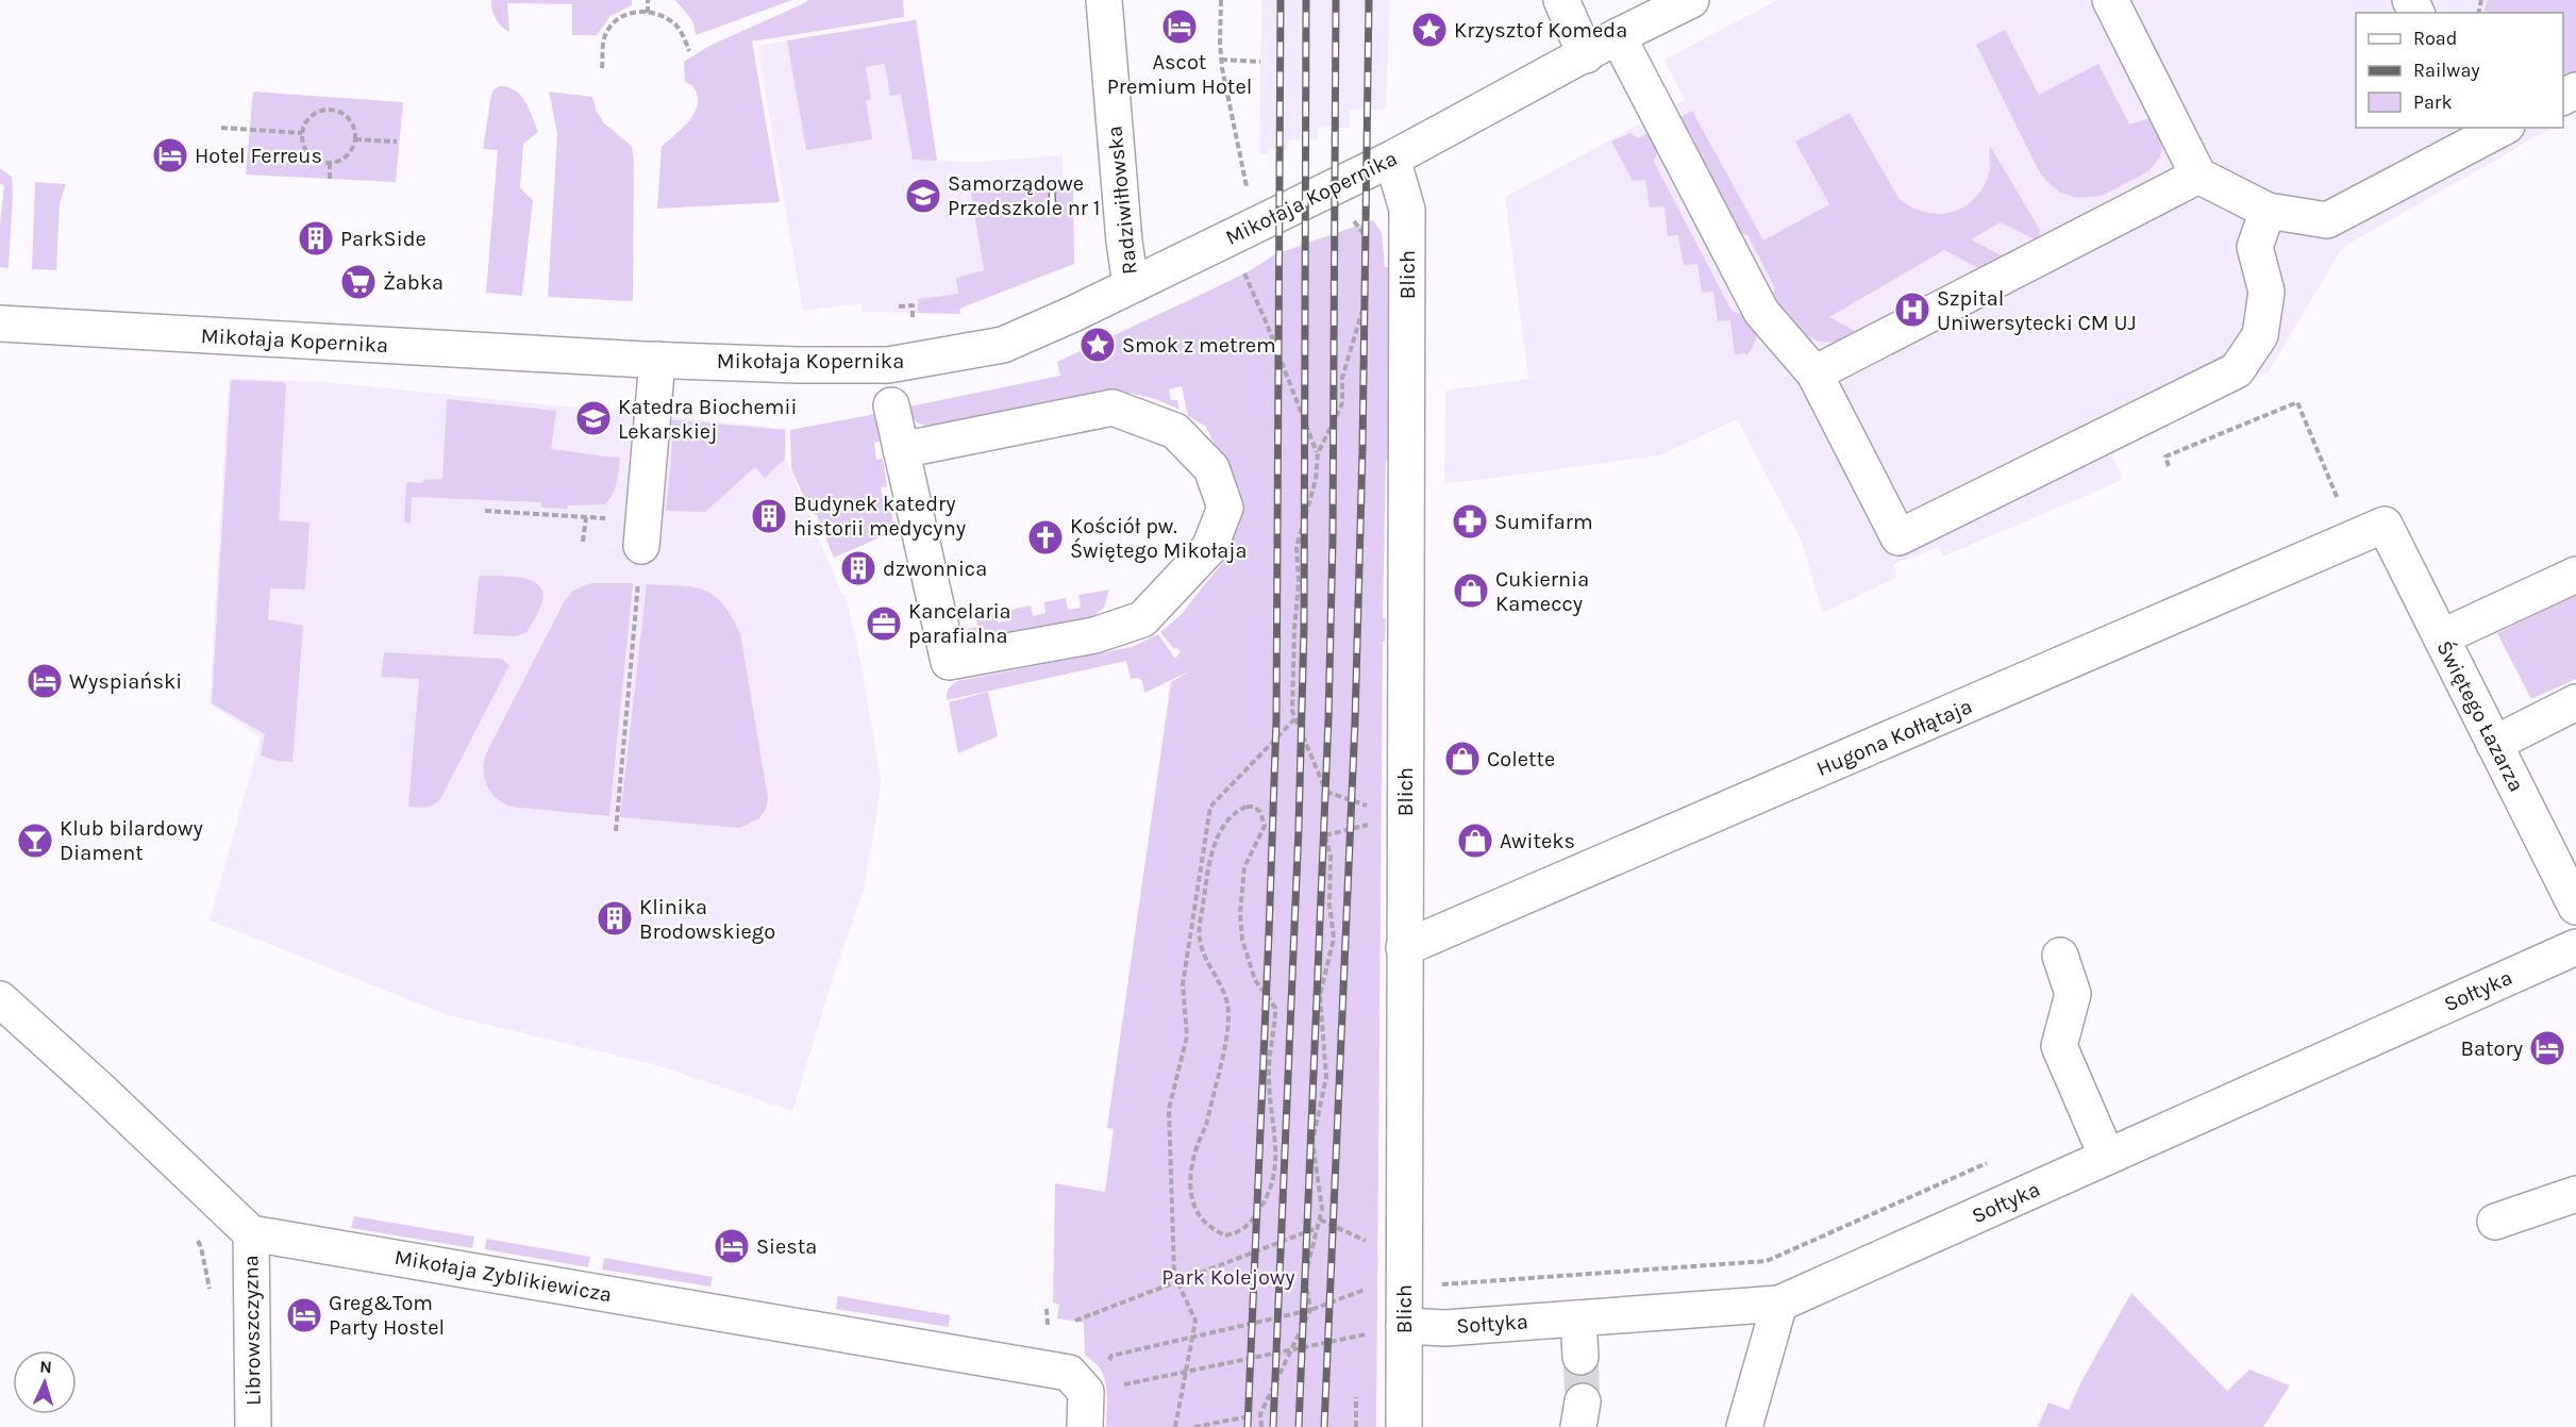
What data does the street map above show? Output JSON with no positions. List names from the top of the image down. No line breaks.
{"streets":{"street":["Mikołaja Kopernika","Radziwiłłowska","Blich","Świętego Łazarza","Hugona Kołłątaja","Sołtyka","Mikołaja Zyblikiewicza","Librowszczyzna"]},"crossings":[["Mikołaja Kopernika","Radziwiłłowska"],["Mikołaja Kopernika","Blich"],["Blich","Hugona Kołłątaja"],["Blich","Sołtyka"],["Świętego Łazarza","Hugona Kołłątaja"],["Mikołaja Zyblikiewicza","Librowszczyzna"]],"parks":["Park Kolejowy"],"places":{"hotel":["Ascot Premium Hotel","Hotel Ferreus","Wyspiański","Batory","Siesta","Greg&Tom Party Hostel"],"place":["Krzysztof Komeda","Smok z metrem"],"school or university":["Samorządowe Przedszkole nr 1","Katedra Biochemii Lekarskiej"],"building":["ParkSide","Budynek katedry historii medycyny","dzwonnica","Klinika Brodowskiego"],"supermarket":["Żabka"],"hospital":["Szpital Uniwersytecki CM UJ"],"pharmacy":["Sumifarm"],"church":["Kościół pw. Świętego Mikołaja"],"shop":["Cukiernia Kameccy","Colette","Awiteks"],"office":["Kancelaria parafialna"],"bar":["Klub bilardowy Diament"]},"legend":["Road","Railway","Park"],"north":"top"}
